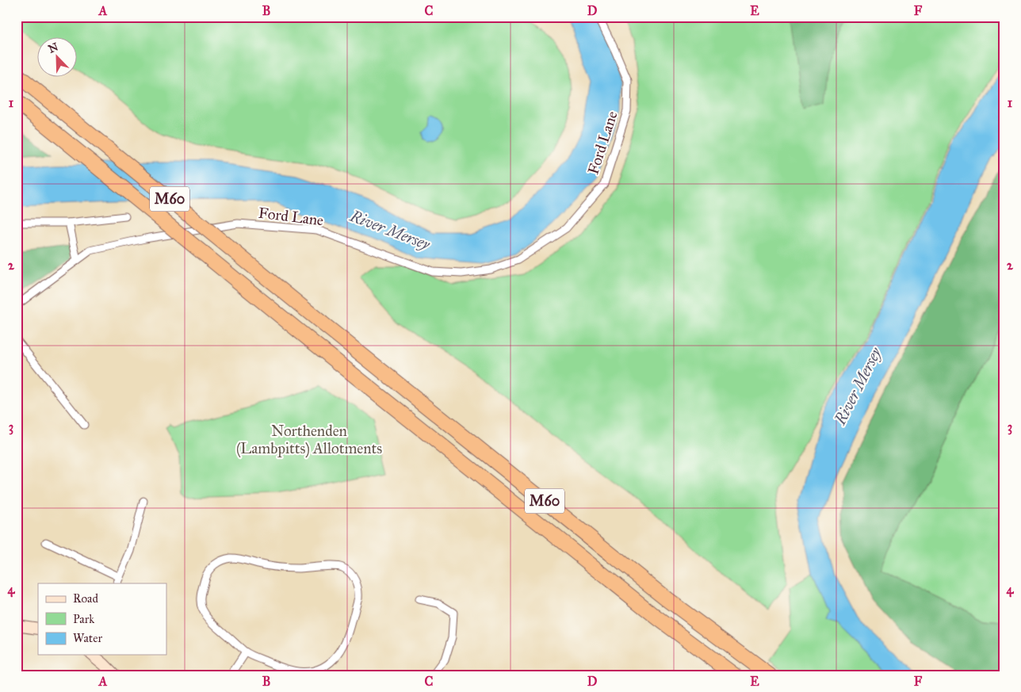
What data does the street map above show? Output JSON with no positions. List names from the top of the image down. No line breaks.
{"streets":{"highway":["M60"],"street":["Ford Lane"]},"water":["River Mersey"],"parks":["Northenden (Lambpitts) Allotments"],"legend":["Road","Park","Water"],"north":"top left","grid":{"columns":["A","B","C","D","E","F"],"rows":["1","2","3","4"]}}
